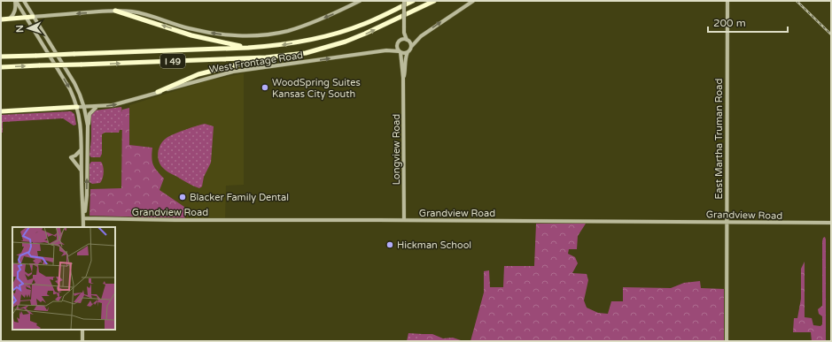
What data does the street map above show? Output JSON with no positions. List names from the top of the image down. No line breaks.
{"streets":{"highway":["I 49"],"main road":["West Frontage Road","East Martha Truman Road","Longview Road","Grandview Road"]},"crossings":[["West Frontage Road","Longview Road"],["East Martha Truman Road","Grandview Road"],["Longview Road","Grandview Road"]],"one_way":["West Frontage Road"],"places":["WoodSpring Suites Kansas City South","Blacker Family Dental","Hickman School"],"scale_bar":"200 m","north":"left"}
